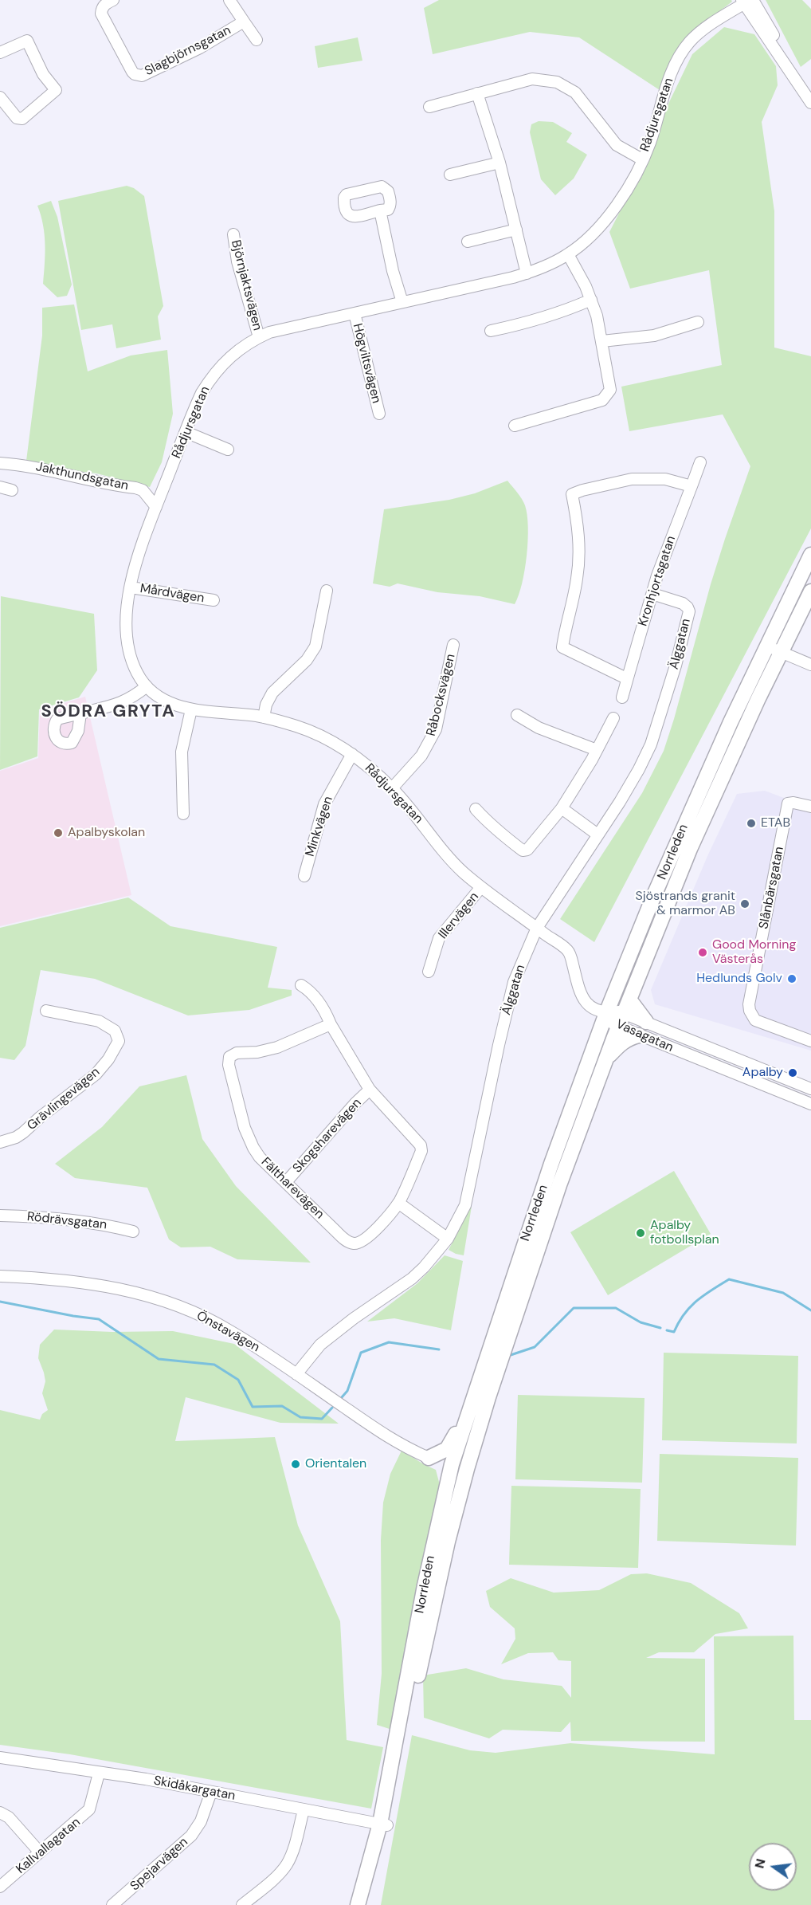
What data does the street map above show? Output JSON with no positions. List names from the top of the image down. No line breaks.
{"streets":{"main road":["Norrleden"],"street":["Slagbjörnsgatan","Rådjursgatan","Björnjaktsvägen","Högviltsvägen","Jakthundsgatan","Kronhjortsgatan","Mårdvägen","Älggatan","Råbocksvägen","Minkvägen","Slånbärsgatan","Illervägen","Vasagatan","Grävlingevägen","Skogsharevägen","Fältharevägen","Rödrävsgatan","Önstavägen","Skidåkargatan","Kallvallagatan","Spejarvägen"]},"crossings":[["Rådjursgatan","Björnjaktsvägen"],["Rådjursgatan","Högviltsvägen"],["Rådjursgatan","Jakthundsgatan"],["Rådjursgatan","Mårdvägen"],["Rådjursgatan","Älggatan"],["Rådjursgatan","Råbocksvägen"],["Rådjursgatan","Minkvägen"],["Rådjursgatan","Norrleden"],["Rådjursgatan","Illervägen"],["Rådjursgatan","Vasagatan"],["Kronhjortsgatan","Älggatan"],["Älggatan","Önstavägen"],["Norrleden","Vasagatan"],["Norrleden","Skidåkargatan"],["Skogsharevägen","Fältharevägen"],["Skidåkargatan","Kallvallagatan"],["Skidåkargatan","Spejarvägen"]],"districts":["SÖDRA GRYTA"],"places":["ETAB","Apalbyskolan","Sjöstrands granit & marmor AB","Good Morning Västerås","Hedlunds Golv","Apalby","Apalby fotbollsplan","Orientalen"],"north":"left"}
